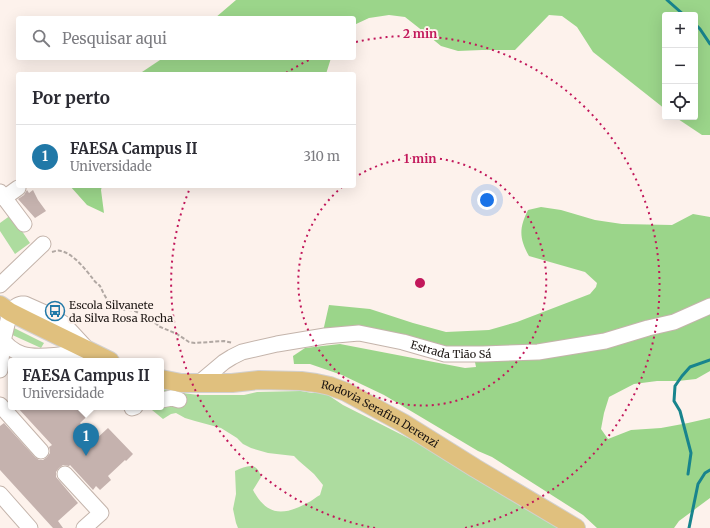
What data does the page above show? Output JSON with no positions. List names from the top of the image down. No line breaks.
{"streets":{"main road":["Rodovia Serafim Derenzi"],"street":["Estrada Tião Sá"]},"crossings":[["Estrada Tião Sá","Rodovia Serafim Derenzi"]],"places":{"bus stop":["Escola Silvanete da Silva Rosa Rocha"]},"page":{"map_buttons":["+","−"],"search":"Pesquisar aqui","heading":"Por perto","list":[{"mark":"1","name":"FAESA Campus II","note":"Universidade","value":"310 m"}],"popup":["FAESA Campus II","Universidade"],"pins":"1"},"rings":["2 min","1 min"]}
